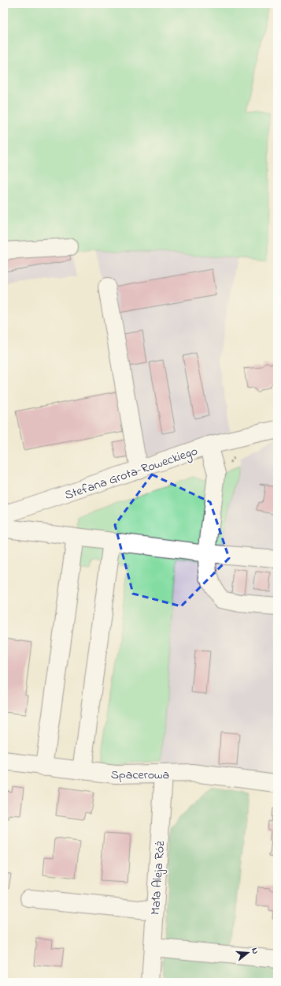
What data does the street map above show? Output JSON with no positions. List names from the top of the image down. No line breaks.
{"streets":{"street":["Stefana Grota-Roweckiego","Spacerowa","Mała Aleja Róż"]},"crossings":[["Spacerowa","Mała Aleja Róż"]],"north":"right"}
